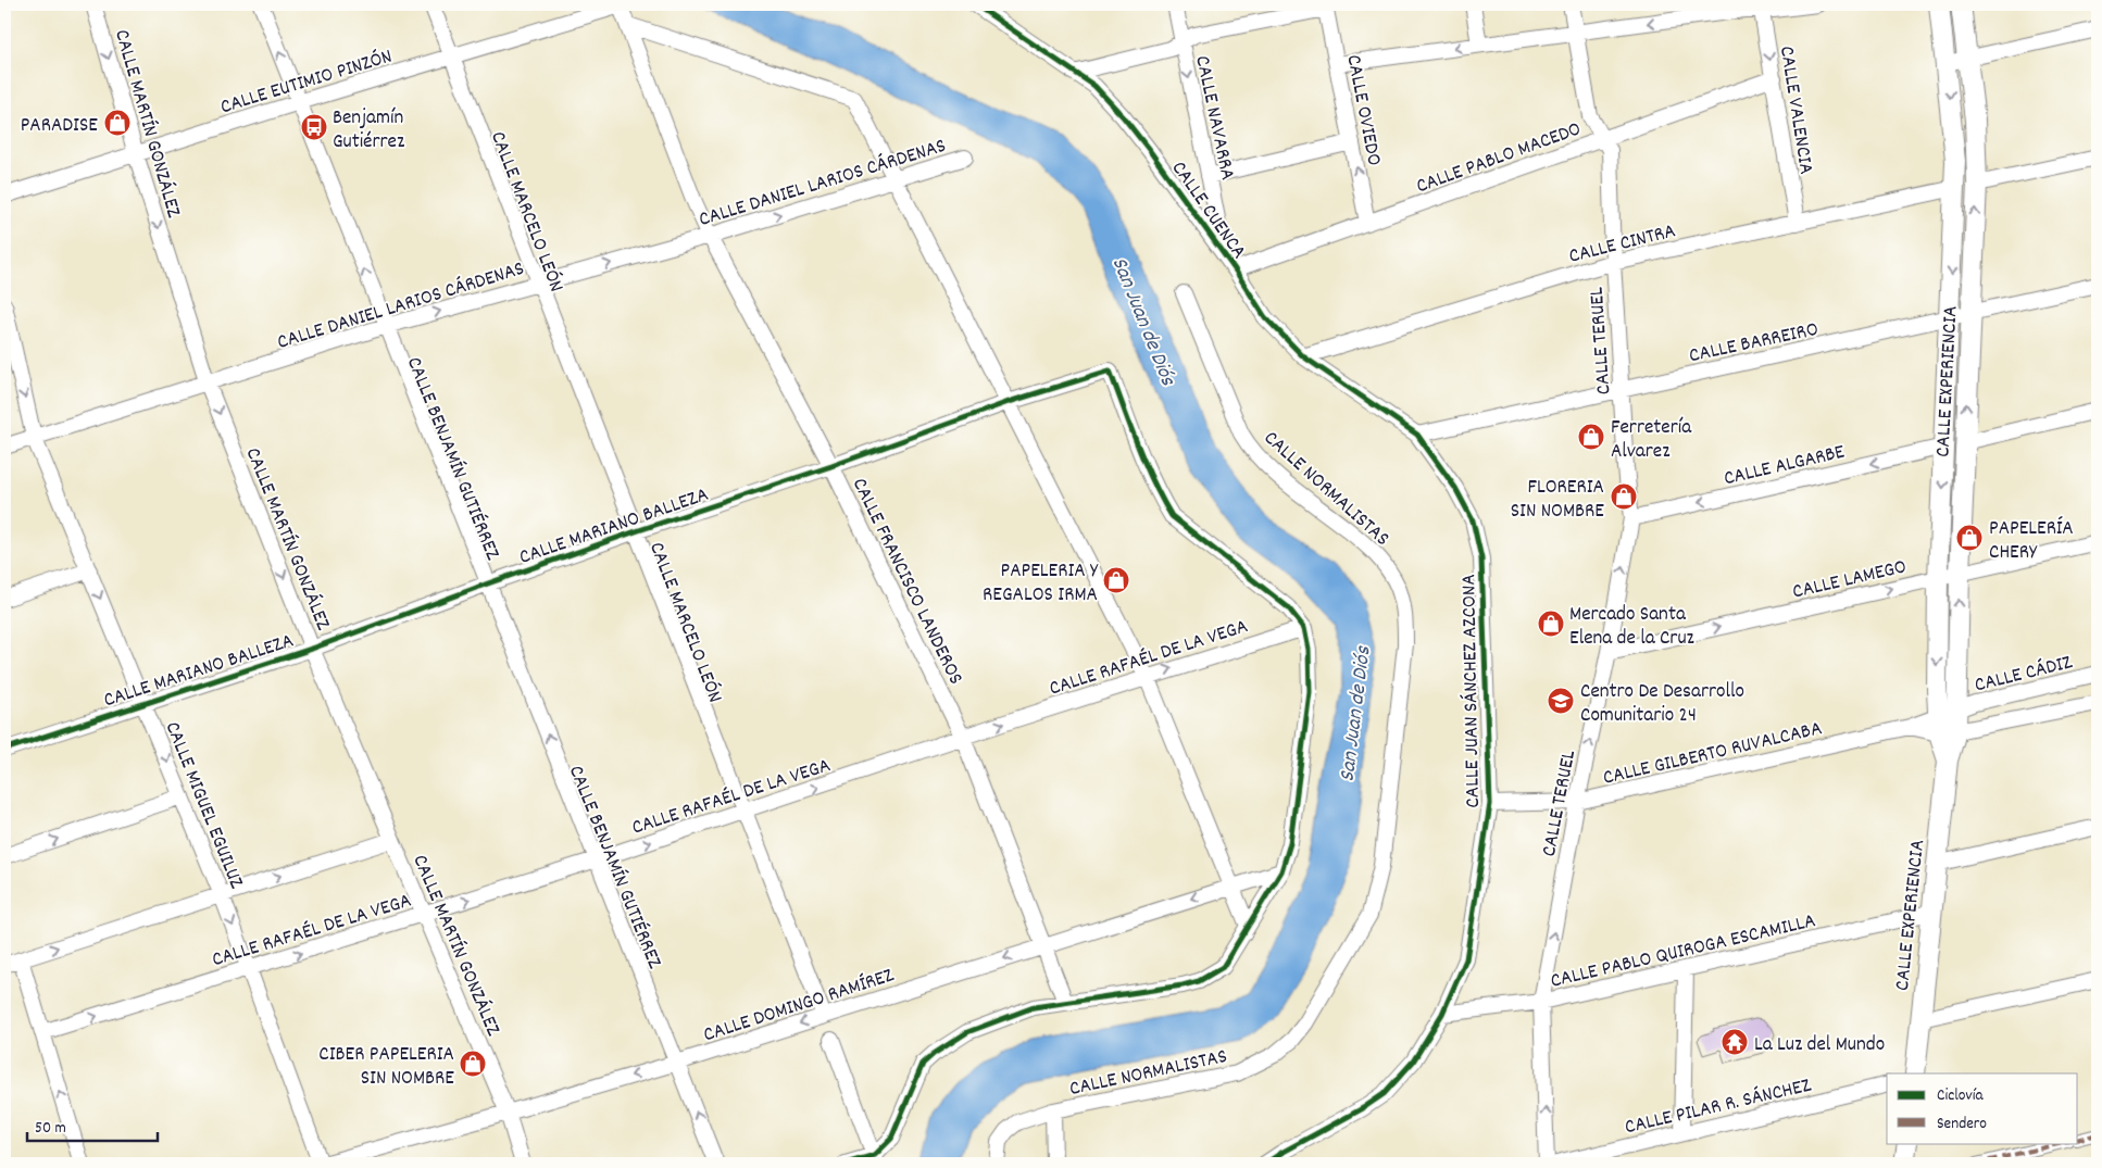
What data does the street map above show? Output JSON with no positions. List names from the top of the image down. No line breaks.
{"streets":{"street":["CALLE EUTIMIO PINZÓN","CALLE OVIEDO","CALLE VALENCIA","CALLE NAVARRA","CALLE MARTÍN GONZÁLEZ","CALLE PABLO MACEDO","CALLE DANIEL LARIOS CÁRDENAS","CALLE CUENCA","CALLE MARCELO LEÓN","CALLE CINTRA","CALLE BARREIRO","CALLE TERUEL","CALLE EXPERIENCIA","CALLE BENJAMÍN GUTIÉRREZ","CALLE ALGARBE","CALLE NORMALISTAS","CALLE MARIANO BALLEZA","CALLE LAMEGO","CALLE FRANCISCO LANDEROS","CALLE RAFAÉL DE LA VEGA","CALLE CÁDIZ","CALLE JUAN SÁNCHEZ AZCONA","CALLE GILBERTO RUVALCABA","CALLE MIGUEL EGUILUZ","CALLE PABLO QUIROGA ESCAMILLA","CALLE DOMINGO RAMÍREZ","CALLE PILAR R. SÁNCHEZ"]},"crossings":[["CALLE EUTIMIO PINZÓN","CALLE MARTÍN GONZÁLEZ"],["CALLE EUTIMIO PINZÓN","CALLE MARCELO LEÓN"],["CALLE EUTIMIO PINZÓN","CALLE BENJAMÍN GUTIÉRREZ"],["CALLE EUTIMIO PINZÓN","CALLE FRANCISCO LANDEROS"],["CALLE OVIEDO","CALLE PABLO MACEDO"],["CALLE VALENCIA","CALLE PABLO MACEDO"],["CALLE VALENCIA","CALLE CINTRA"],["CALLE NAVARRA","CALLE PABLO MACEDO"],["CALLE NAVARRA","CALLE CUENCA"],["CALLE MARTÍN GONZÁLEZ","CALLE DANIEL LARIOS CÁRDENAS"],["CALLE MARTÍN GONZÁLEZ","CALLE MARIANO BALLEZA"],["CALLE MARTÍN GONZÁLEZ","CALLE RAFAÉL DE LA VEGA"],["CALLE MARTÍN GONZÁLEZ","CALLE DOMINGO RAMÍREZ"],["CALLE PABLO MACEDO","CALLE CUENCA"],["CALLE PABLO MACEDO","CALLE TERUEL"],["CALLE DANIEL LARIOS CÁRDENAS","CALLE MARCELO LEÓN"],["CALLE DANIEL LARIOS CÁRDENAS","CALLE BENJAMÍN GUTIÉRREZ"],["CALLE DANIEL LARIOS CÁRDENAS","CALLE FRANCISCO LANDEROS"],["CALLE DANIEL LARIOS CÁRDENAS","CALLE MIGUEL EGUILUZ"],["CALLE CUENCA","CALLE CINTRA"],["CALLE CUENCA","CALLE BARREIRO"],["CALLE CUENCA","CALLE JUAN SÁNCHEZ AZCONA"],["CALLE MARCELO LEÓN","CALLE MARIANO BALLEZA"],["CALLE MARCELO LEÓN","CALLE RAFAÉL DE LA VEGA"],["CALLE MARCELO LEÓN","CALLE DOMINGO RAMÍREZ"],["CALLE CINTRA","CALLE TERUEL"],["CALLE CINTRA","CALLE EXPERIENCIA"],["CALLE BARREIRO","CALLE TERUEL"],["CALLE BARREIRO","CALLE EXPERIENCIA"],["CALLE BARREIRO","CALLE JUAN SÁNCHEZ AZCONA"],["CALLE TERUEL","CALLE ALGARBE"],["CALLE TERUEL","CALLE LAMEGO"],["CALLE TERUEL","CALLE GILBERTO RUVALCABA"],["CALLE TERUEL","CALLE PABLO QUIROGA ESCAMILLA"],["CALLE EXPERIENCIA","CALLE ALGARBE"],["CALLE EXPERIENCIA","CALLE LAMEGO"],["CALLE EXPERIENCIA","CALLE CÁDIZ"],["CALLE EXPERIENCIA","CALLE GILBERTO RUVALCABA"],["CALLE EXPERIENCIA","CALLE PABLO QUIROGA ESCAMILLA"],["CALLE BENJAMÍN GUTIÉRREZ","CALLE MARIANO BALLEZA"],["CALLE BENJAMÍN GUTIÉRREZ","CALLE RAFAÉL DE LA VEGA"],["CALLE BENJAMÍN GUTIÉRREZ","CALLE DOMINGO RAMÍREZ"],["CALLE MARIANO BALLEZA","CALLE FRANCISCO LANDEROS"],["CALLE MARIANO BALLEZA","CALLE RAFAÉL DE LA VEGA"],["CALLE MARIANO BALLEZA","CALLE MIGUEL EGUILUZ"],["CALLE FRANCISCO LANDEROS","CALLE RAFAÉL DE LA VEGA"],["CALLE FRANCISCO LANDEROS","CALLE DOMINGO RAMÍREZ"],["CALLE RAFAÉL DE LA VEGA","CALLE MIGUEL EGUILUZ"],["CALLE JUAN SÁNCHEZ AZCONA","CALLE GILBERTO RUVALCABA"],["CALLE JUAN SÁNCHEZ AZCONA","CALLE PABLO QUIROGA ESCAMILLA"]],"one_way":["CALLE OVIEDO","CALLE NAVARRA","CALLE MARTÍN GONZÁLEZ","CALLE DANIEL LARIOS CÁRDENAS","CALLE TERUEL","CALLE BENJAMÍN GUTIÉRREZ","CALLE ALGARBE","CALLE LAMEGO","CALLE RAFAÉL DE LA VEGA","CALLE MIGUEL EGUILUZ","CALLE DOMINGO RAMÍREZ"],"water":["San Juan de Diós"],"places":{"shop":["PARADISE","Ferretería Alvarez","FLORERIA SIN NOMBRE","PAPELERÍA CHERY","PAPELERIA Y REGALOS IRMA","Mercado Santa Elena de la Cruz","CIBER PAPELERIA SIN NOMBRE"],"bus stop":["Benjamín Gutiérrez"],"school or university":["Centro De Desarrollo Comunitario 24"],"temple":["La Luz del Mundo"]},"legend":["Ciclovía","Sendero"],"scale_bar":"50 m"}
